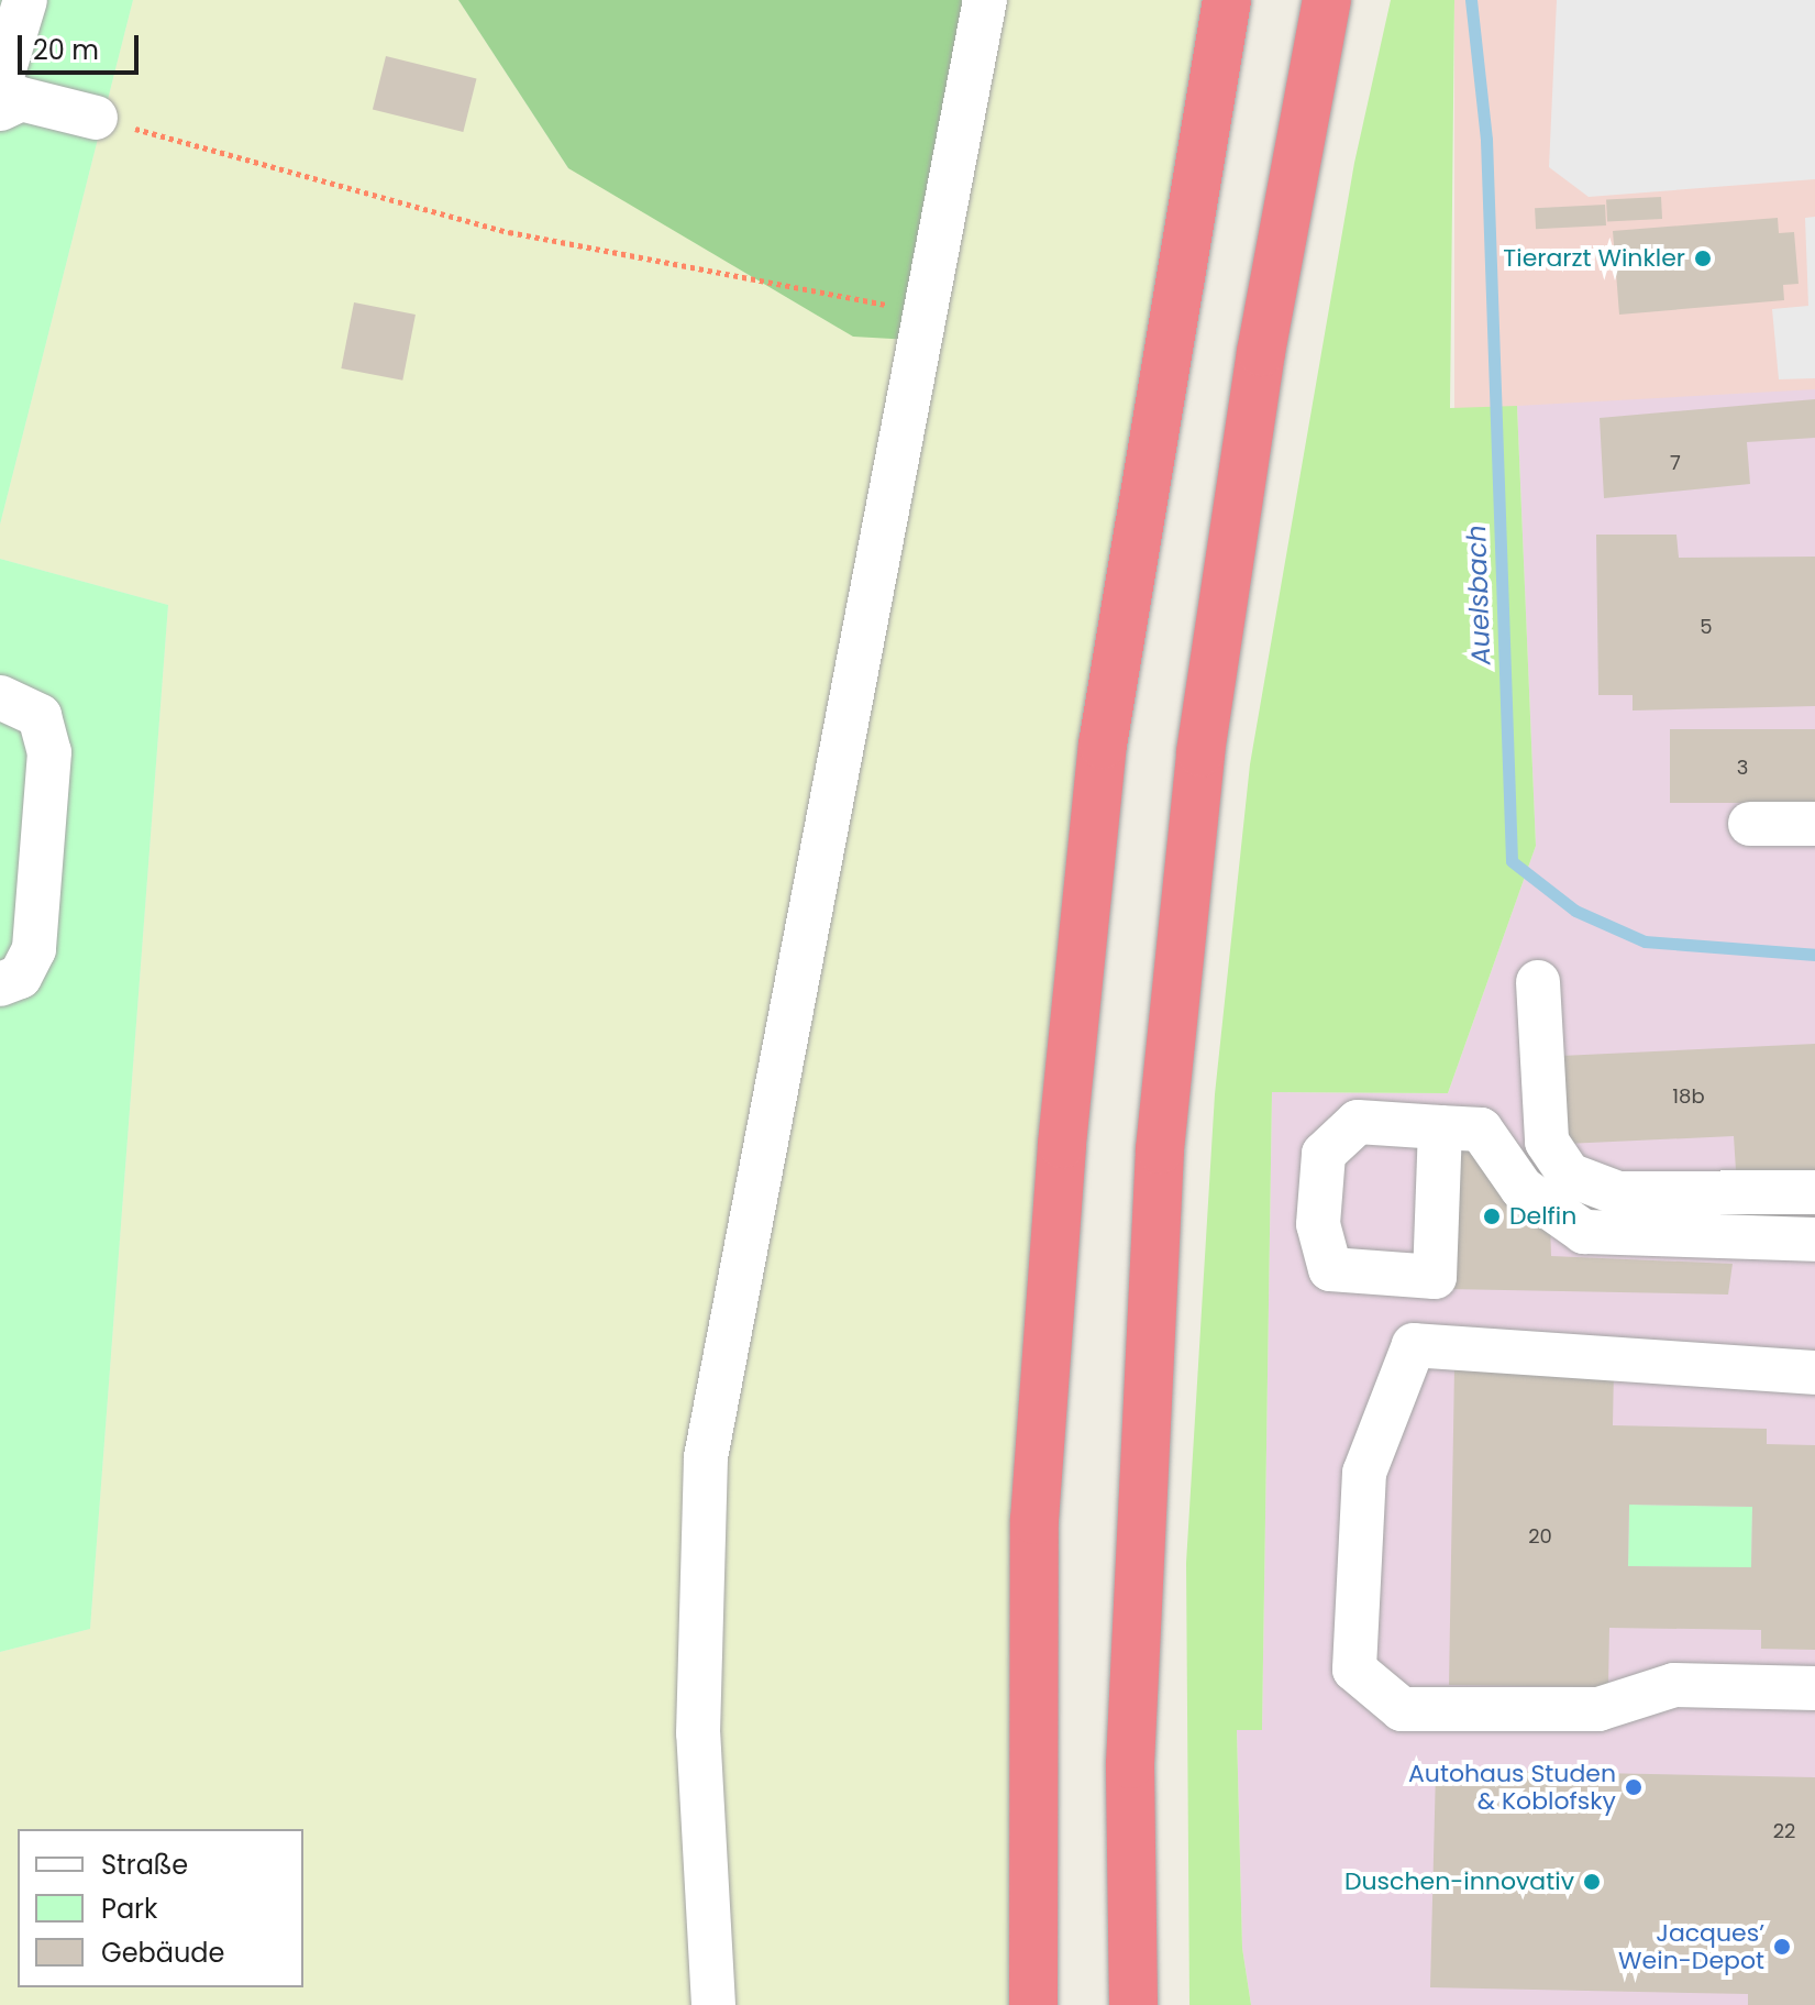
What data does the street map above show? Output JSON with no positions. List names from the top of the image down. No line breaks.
{"water":["Auelsbach"],"places":["Tierarzt Winkler","Delfin","Autohaus Studen & Koblofsky","Duschen-innovativ","Jacques’ Wein-Depot"],"house_numbers":["7","5","3","18b","20","22"],"legend":["Straße","Park","Gebäude"],"scale_bar":"20 m"}
